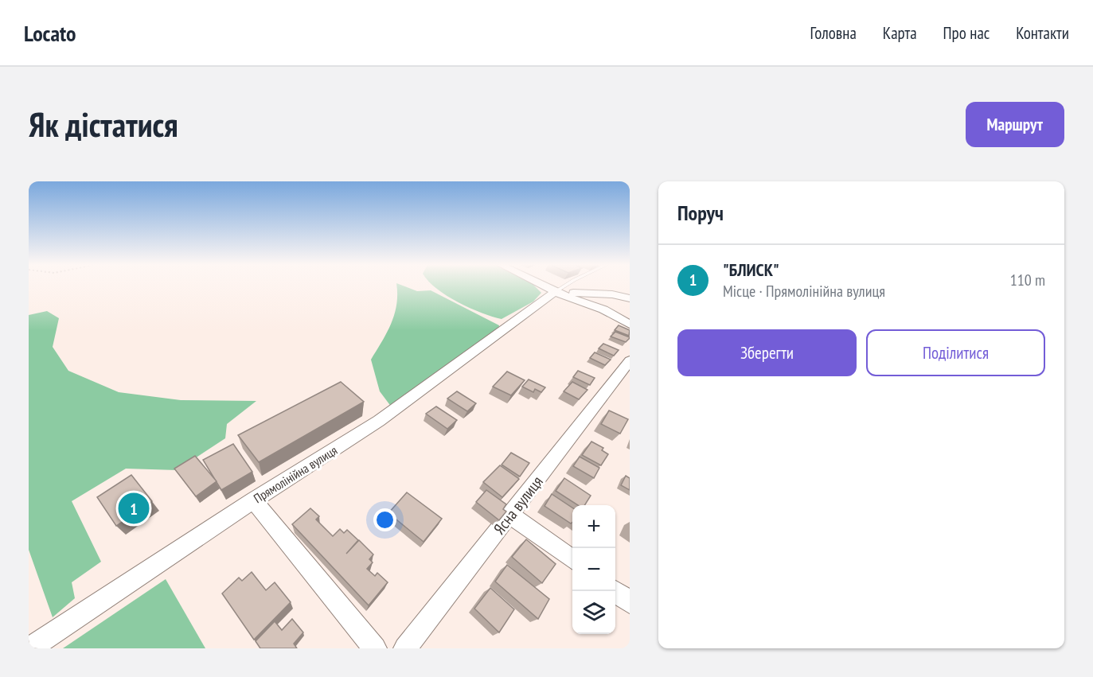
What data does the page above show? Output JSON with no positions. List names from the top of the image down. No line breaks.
{"streets":{"street":["Прямолінійна вулиця","Ясна вулиця"]},"page":{"header":"Locato","nav":["Головна","Карта","Про нас","Контакти"],"buttons":["Маршрут",["Зберегти","Поділитися"]],"title":"Як дістатися","heading":"Поруч","list":[{"mark":"1","name":"\"БЛИСК\"","note":"Місце · Прямолінійна вулиця","value":"110 m"}],"pins":"1","map_buttons":["+","−"]}}
